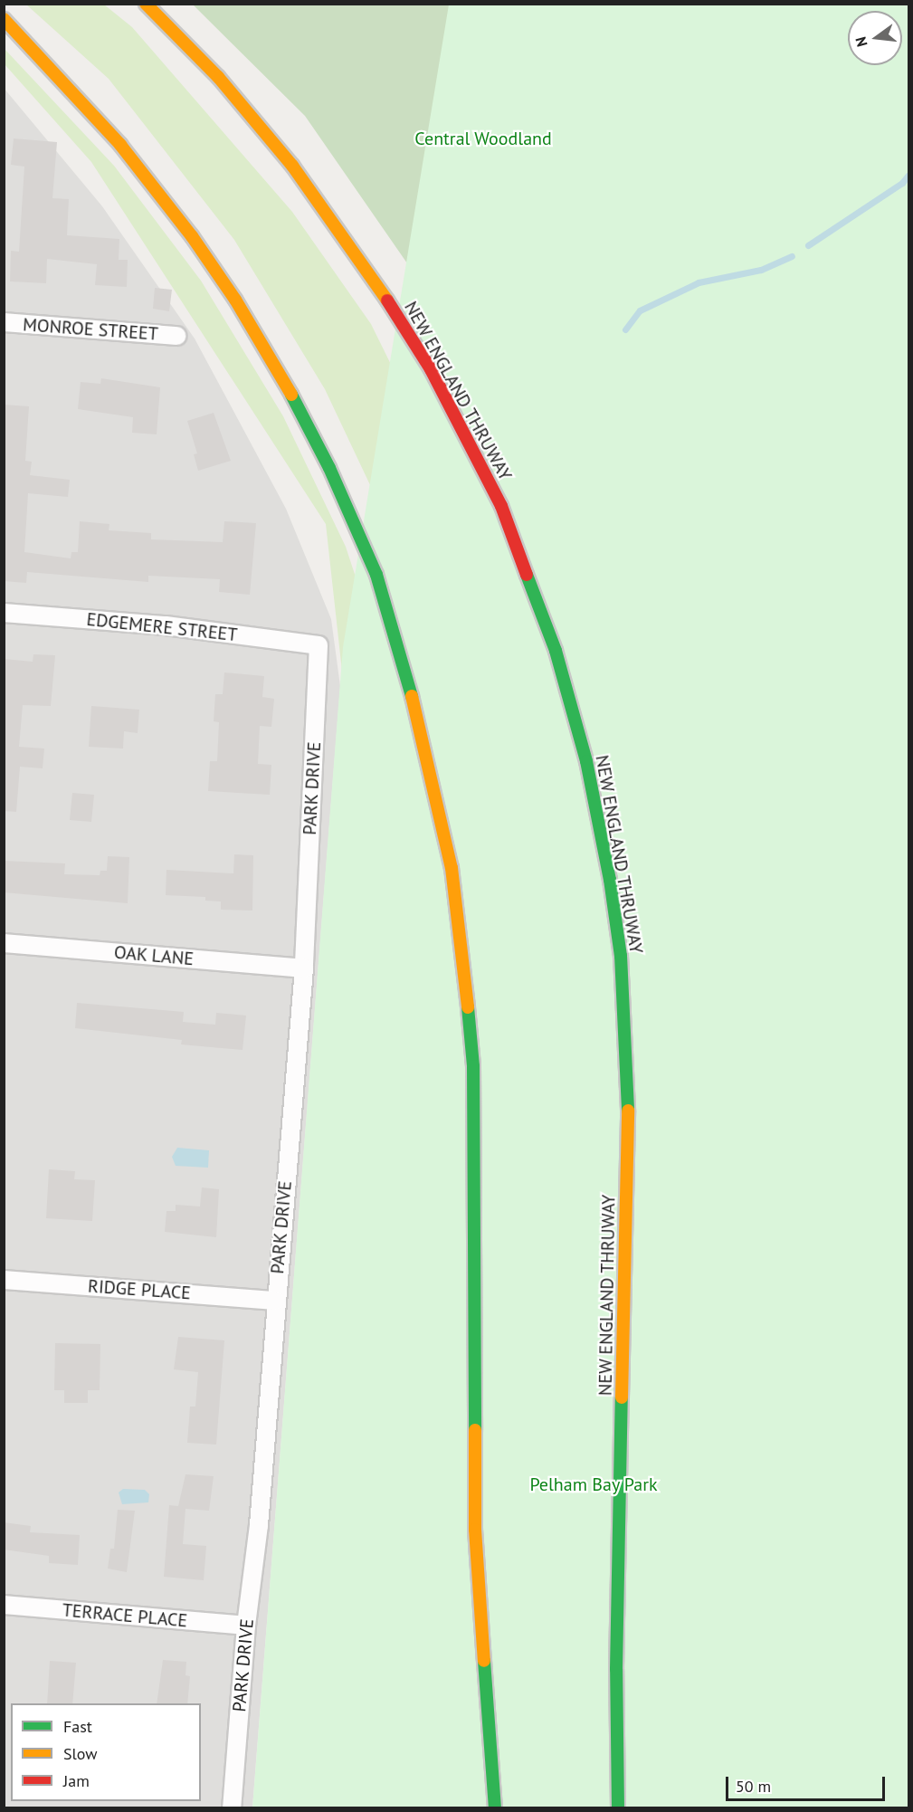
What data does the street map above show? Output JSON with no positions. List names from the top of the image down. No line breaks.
{"streets":{"highway":["NEW ENGLAND THRUWAY"],"street":["MONROE STREET","EDGEMERE STREET","PARK DRIVE","OAK LANE","RIDGE PLACE","TERRACE PLACE"]},"crossings":[["EDGEMERE STREET","PARK DRIVE"],["PARK DRIVE","OAK LANE"],["PARK DRIVE","RIDGE PLACE"],["PARK DRIVE","TERRACE PLACE"]],"parks":["Central Woodland","Pelham Bay Park"],"legend":["Fast","Slow","Jam"],"scale_bar":"50 m","north":"left"}
